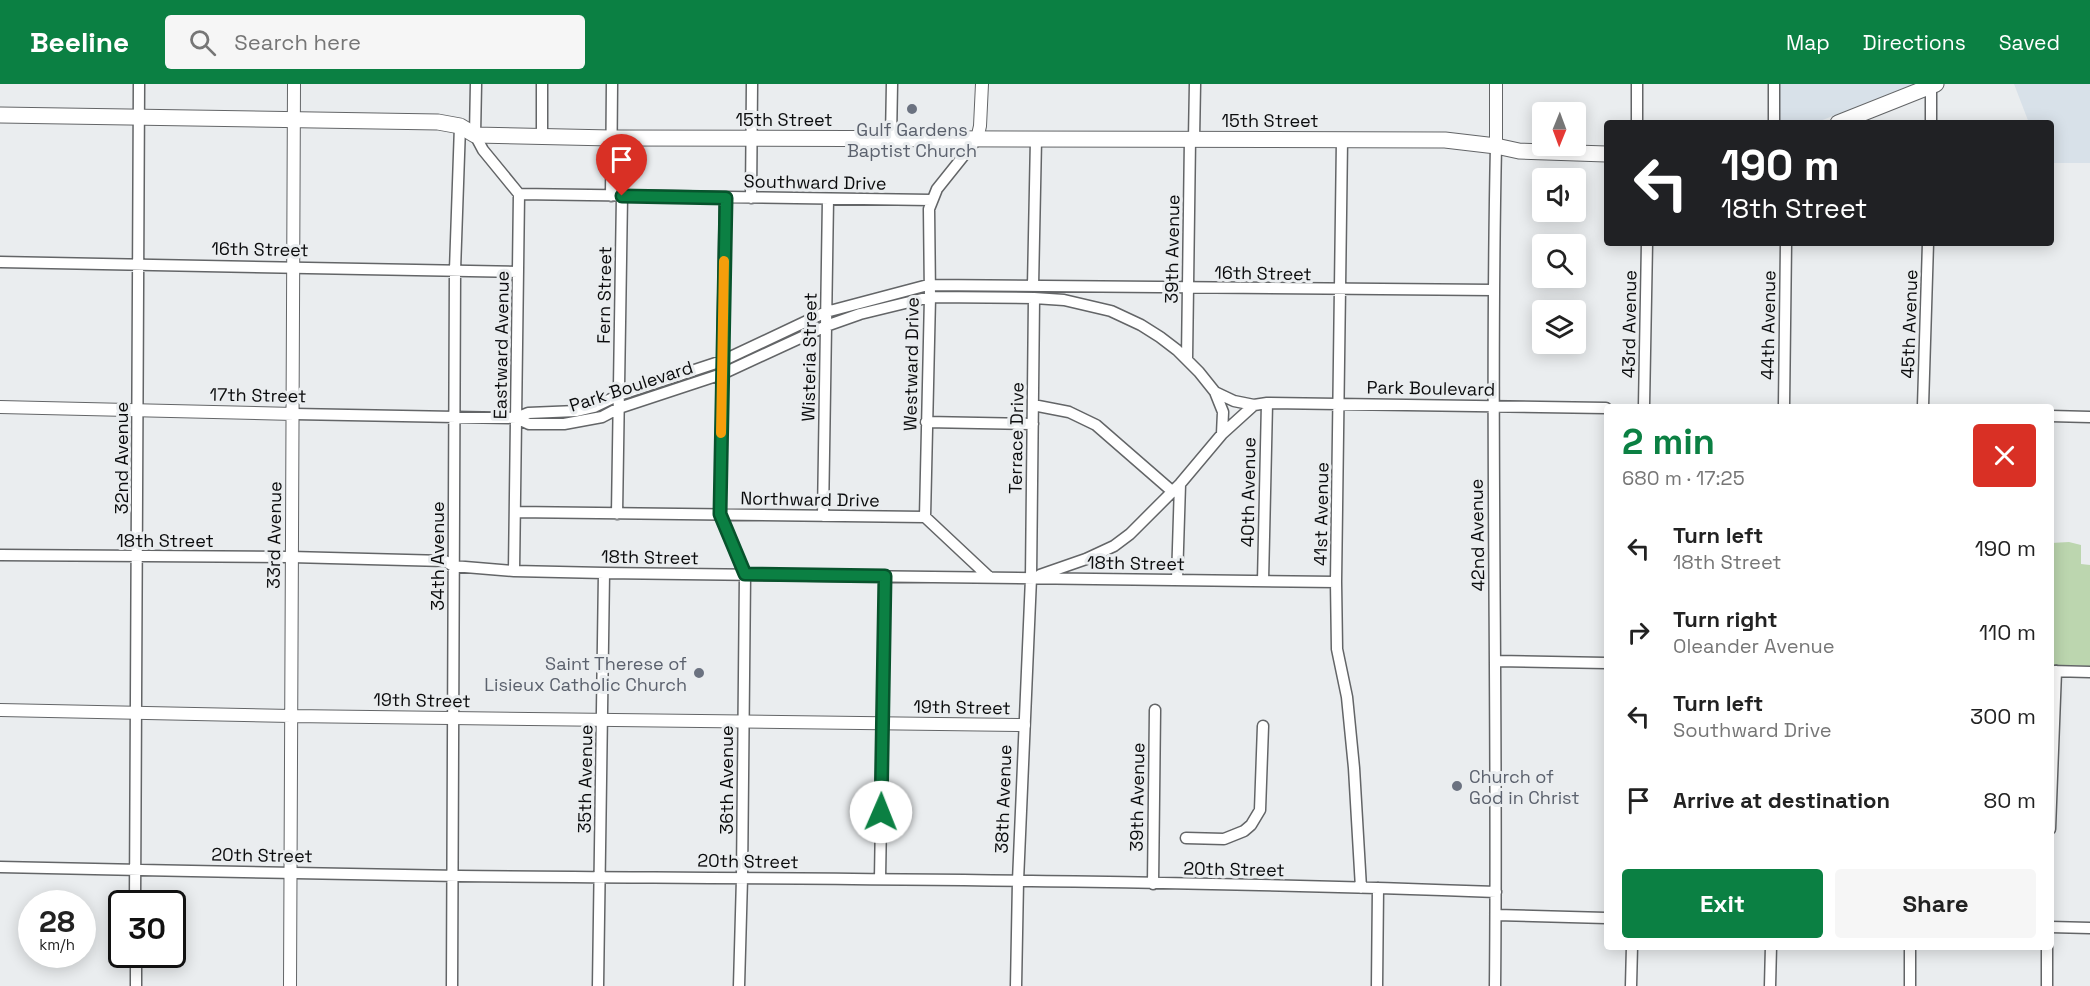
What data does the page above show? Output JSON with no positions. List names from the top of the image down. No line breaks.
{"streets":{"main road":["15th Street"],"street":["Southward Drive","16th Street","39th Avenue","Fern Street","43rd Avenue","45th Avenue","44th Avenue","Eastward Avenue","Wisteria Street","Westward Drive","Park Boulevard","17th Street","Terrace Drive","32nd Avenue","40th Avenue","Northward Drive","41st Avenue","33rd Avenue","42nd Avenue","18th Street","34th Avenue","19th Street","35th Avenue","36th Avenue","38th Avenue","20th Street"]},"crossings":[["15th Street","39th Avenue"],["15th Street","41st Avenue"],["15th Street","42nd Avenue"],["Southward Drive","Fern Street"],["Southward Drive","Eastward Avenue"],["Southward Drive","Wisteria Street"],["Southward Drive","Westward Drive"],["16th Street","39th Avenue"],["16th Street","Eastward Avenue"],["16th Street","Park Boulevard"],["16th Street","32nd Avenue"],["16th Street","41st Avenue"],["16th Street","33rd Avenue"],["16th Street","42nd Avenue"],["16th Street","34th Avenue"],["39th Avenue","Park Boulevard"],["39th Avenue","20th Street"],["Fern Street","Park Boulevard"],["Eastward Avenue","Park Boulevard"],["Eastward Avenue","17th Street"],["Eastward Avenue","Northward Drive"],["Eastward Avenue","18th Street"],["Wisteria Street","Park Boulevard"],["Wisteria Street","Northward Drive"],["Westward Drive","Park Boulevard"],["Westward Drive","Northward Drive"],["Park Boulevard","17th Street"],["Park Boulevard","Terrace Drive"],["Park Boulevard","40th Avenue"],["Park Boulevard","41st Avenue"],["Park Boulevard","42nd Avenue"],["17th Street","32nd Avenue"],["17th Street","33rd Avenue"],["17th Street","34th Avenue"],["Terrace Drive","18th Street"],["Terrace Drive","38th Avenue"],["32nd Avenue","18th Street"],["32nd Avenue","19th Street"],["32nd Avenue","20th Street"],["40th Avenue","18th Street"],["41st Avenue","18th Street"],["41st Avenue","20th Street"],["33rd Avenue","18th Street"],["33rd Avenue","19th Street"],["33rd Avenue","20th Street"],["42nd Avenue","20th Street"],["18th Street","34th Avenue"],["18th Street","35th Avenue"],["18th Street","36th Avenue"],["18th Street","38th Avenue"],["34th Avenue","19th Street"],["34th Avenue","20th Street"],["19th Street","35th Avenue"],["19th Street","36th Avenue"],["19th Street","38th Avenue"],["35th Avenue","20th Street"],["36th Avenue","20th Street"],["38th Avenue","20th Street"]],"places":["Gulf Gardens Baptist Church","Saint Therese of Lisieux Catholic Church","Church of God in Christ"],"north":"bottom","page":{"header":"Beeline","search":"Search here","nav":["Map","Directions","Saved"],"turn":["190 m","18th Street"],"heading":["2 min","680 m · 17:25"],"list":[{"name":"Turn left","note":"18th Street","value":"190 m"},{"name":"Turn right","note":"Oleander Avenue","value":"110 m"},{"name":"Turn left","note":"Southward Drive","value":"300 m"},{"name":"Arrive at destination","value":"80 m"}],"buttons":["Exit","Share"],"speed":"28 km/h","limit":"30"}}
